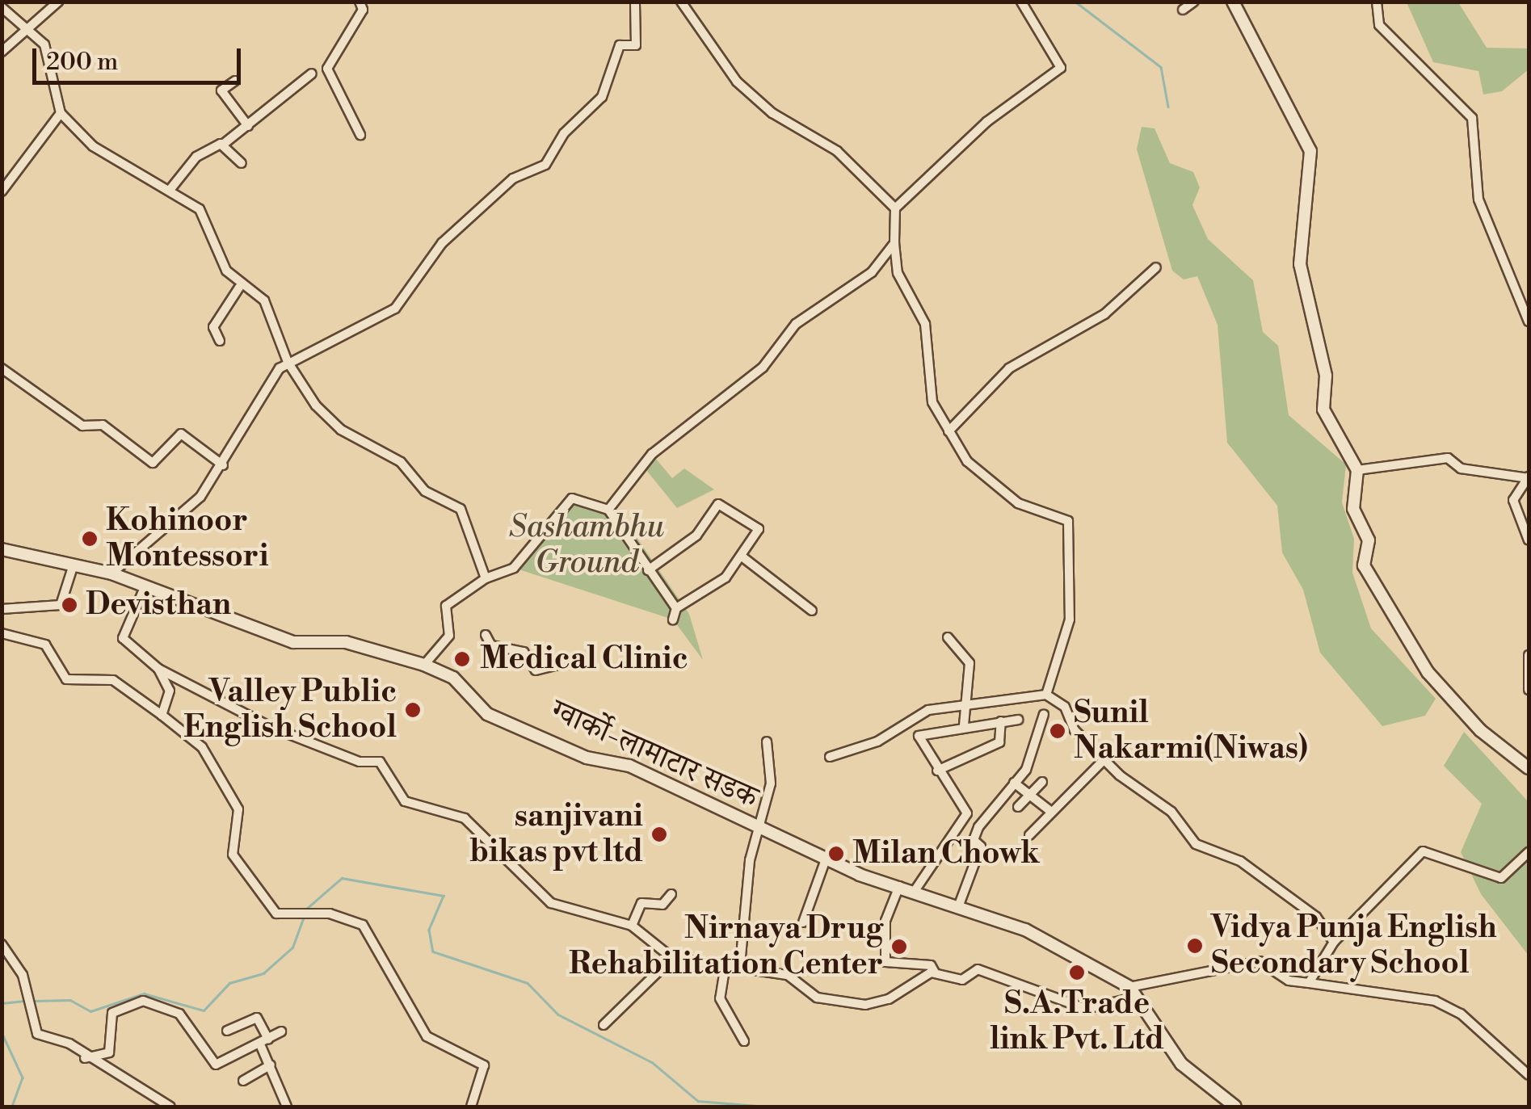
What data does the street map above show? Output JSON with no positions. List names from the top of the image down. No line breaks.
{"streets":{"main road":["ग्वार्को-लामाटार सडक"]},"parks":["Sashambhu Ground"],"places":["Kohinoor Montessori","Devisthan","Medical Clinic","Valley Public English School","Sunil Nakarmi(Niwas)","sanjivani bikas pvt ltd","Milan Chowk","Vidya Punja English Secondary School","Nirnaya Drug Rehabilitation Center","S.A.Trade link Pvt. Ltd"],"scale_bar":"200 m"}
